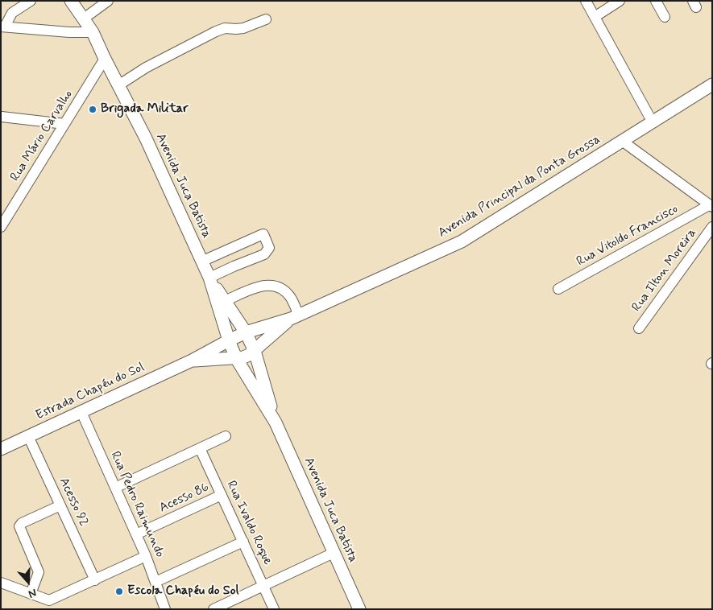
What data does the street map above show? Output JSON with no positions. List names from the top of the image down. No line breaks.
{"streets":{"main road":["Avenida Juca Batista","Avenida Principal da Ponta Grossa","Estrada Chapéu do Sol"],"street":["Rua Mário Carvalho","Rua Vitoldo Francisco","Rua Ilton Moreira","Acesso 86","Acesso 92","Rua Pedro Raimundo","Rua Ivaldo Roque"]},"crossings":[["Rua Mário Carvalho","Avenida Juca Batista"],["Avenida Juca Batista","Avenida Principal da Ponta Grossa"],["Avenida Juca Batista","Estrada Chapéu do Sol"],["Avenida Principal da Ponta Grossa","Estrada Chapéu do Sol"],["Estrada Chapéu do Sol","Acesso 92"],["Estrada Chapéu do Sol","Rua Pedro Raimundo"],["Acesso 86","Rua Pedro Raimundo"],["Acesso 86","Rua Ivaldo Roque"]],"places":["Brigada Militar","Escola Chapéu do Sol"],"north":"bottom"}
